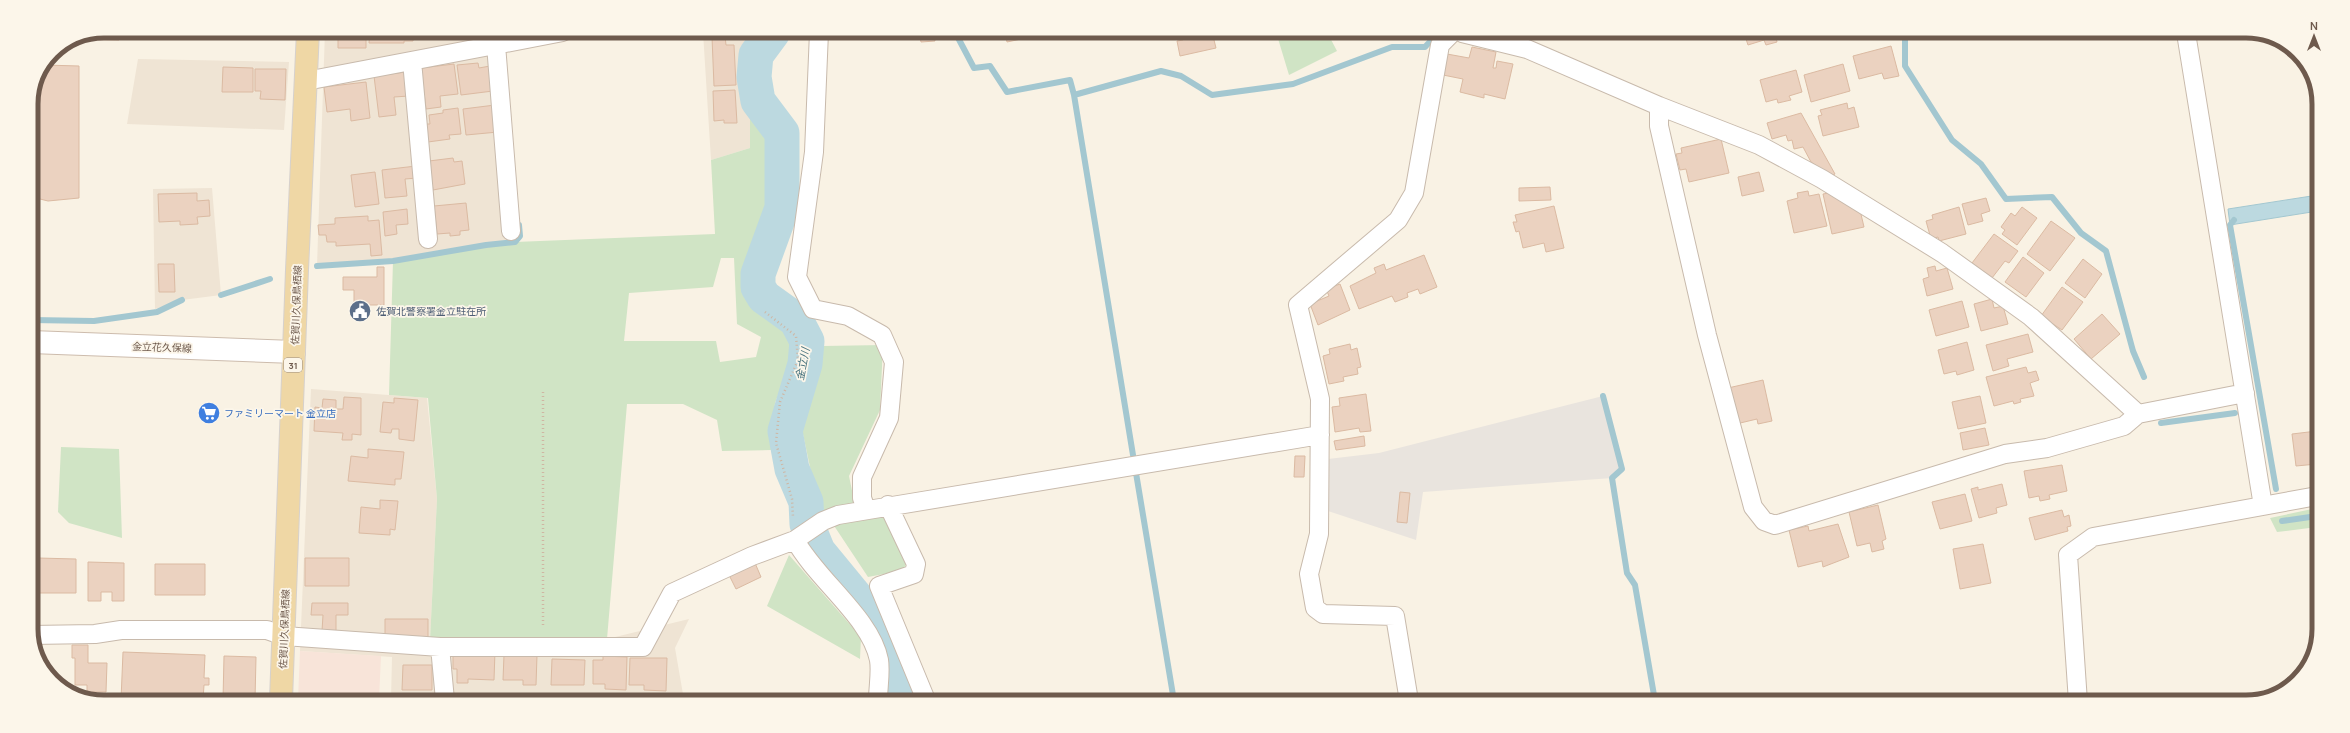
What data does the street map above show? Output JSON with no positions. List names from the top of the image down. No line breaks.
{"streets":{"main road":["佐賀川久保鳥栖線","31"],"street":["金立花久保線"]},"crossings":[["佐賀川久保鳥栖線","金立花久保線"]],"water":["金立川"],"places":{"public building":["佐賀北警察署金立駐在所"],"supermarket":["ファミリーマート 金立店"]},"north":"top"}
